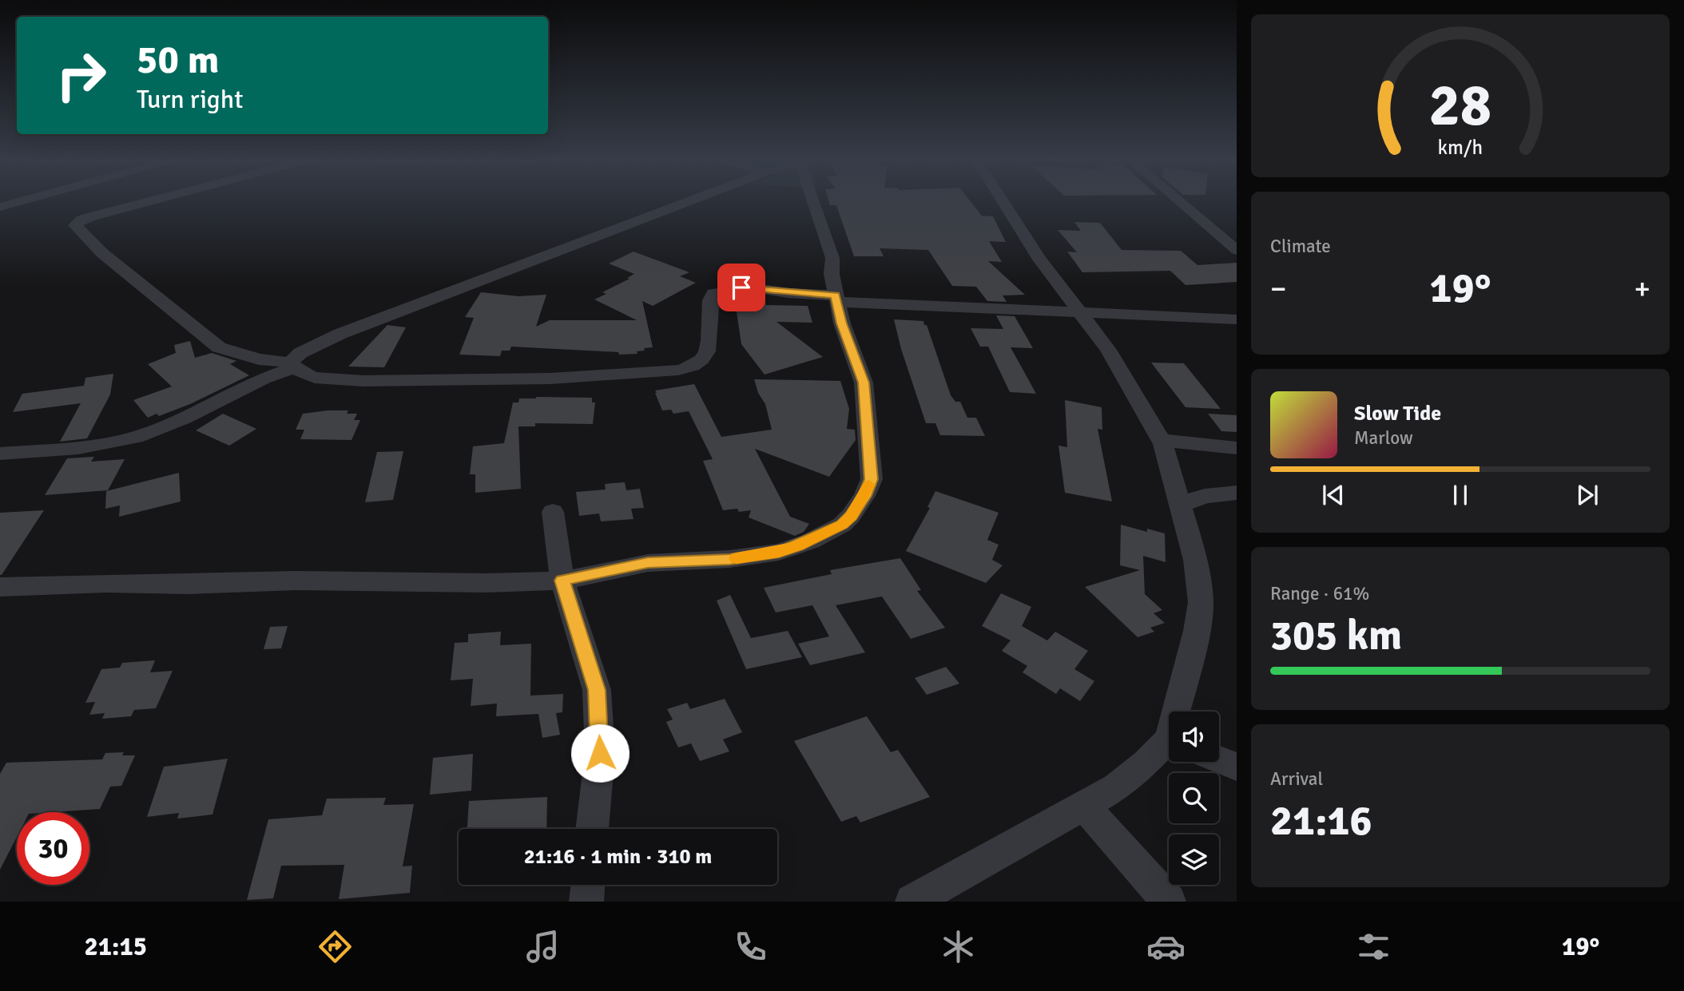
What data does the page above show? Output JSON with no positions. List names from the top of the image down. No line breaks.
{"page":{"turn":["50 m","Turn right"],"tile":["Climate",["Range · 61%","305 km"],["Arrival","21:16"]],"heat":["−","19°","+"],"song":["Slow Tide","Marlow"],"limit":"30","trip":"21:16 · 1 min · 310 m","tabs":["21:15","19°"],"gauge":["28","km/h"]}}
